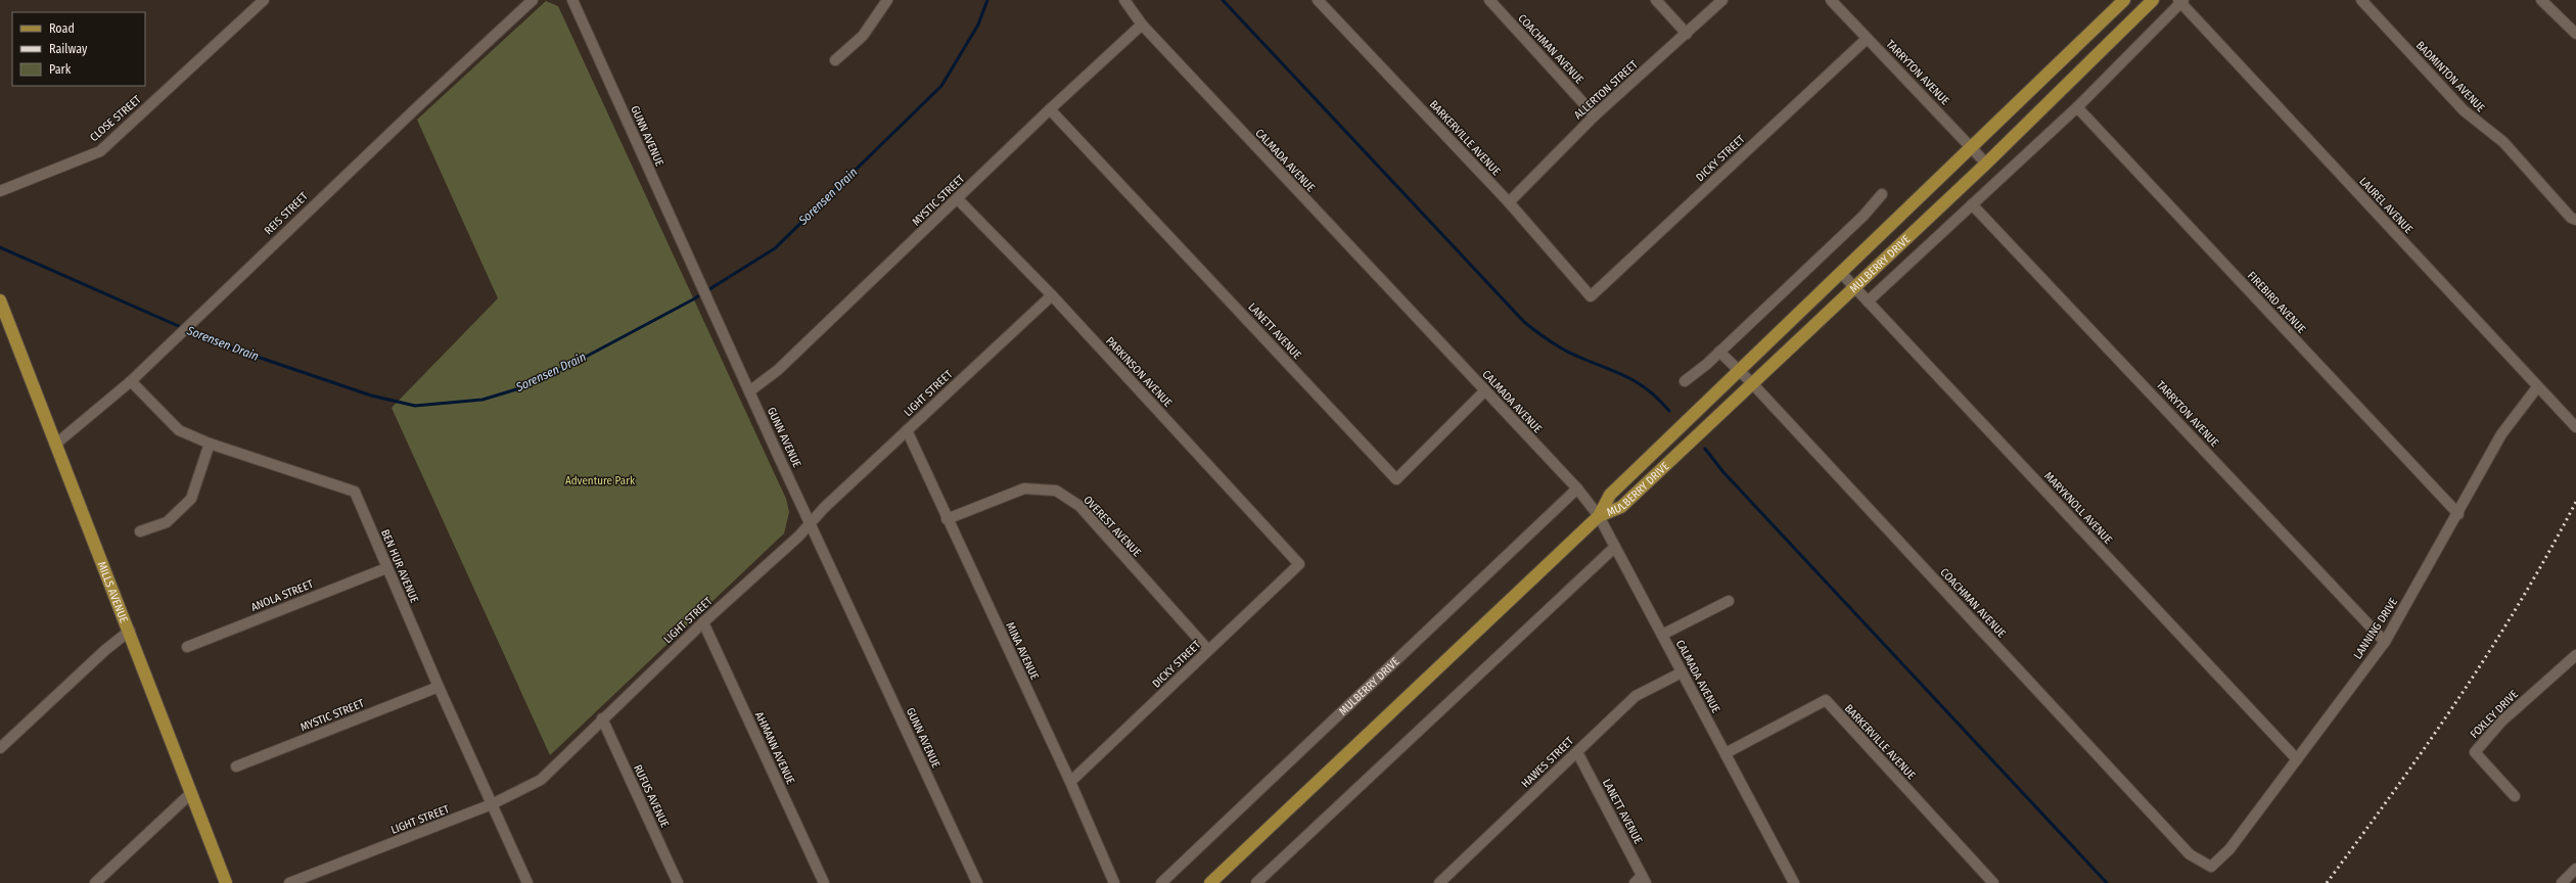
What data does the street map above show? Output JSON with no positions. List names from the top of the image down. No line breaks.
{"streets":{"main road":["MULBERRY DRIVE","MILLS AVENUE"],"street":["COACHMAN AVENUE","TARRYTON AVENUE","BADMINTON AVENUE","ALLERTON STREET","CLOSE STREET","GUNN AVENUE","BARKERVILLE AVENUE","DICKY STREET","CALMADA AVENUE","MYSTIC STREET","LAUREL AVENUE","REIS STREET","FIREBIRD AVENUE","LANETT AVENUE","PARKINSON AVENUE","LIGHT STREET","MARYKNOLL AVENUE","OVEREST AVENUE","BEN HUR AVENUE","ANOLA STREET","LANNING DRIVE","MINA AVENUE","FOXLEY DRIVE","AHMANN AVENUE","HAWES STREET","RUFUS AVENUE"]},"crossings":[["COACHMAN AVENUE","ALLERTON STREET"],["COACHMAN AVENUE","MULBERRY DRIVE"],["COACHMAN AVENUE","LANNING DRIVE"],["TARRYTON AVENUE","DICKY STREET"],["TARRYTON AVENUE","MULBERRY DRIVE"],["TARRYTON AVENUE","LANNING DRIVE"],["ALLERTON STREET","BARKERVILLE AVENUE"],["GUNN AVENUE","MYSTIC STREET"],["GUNN AVENUE","LIGHT STREET"],["BARKERVILLE AVENUE","DICKY STREET"],["BARKERVILLE AVENUE","CALMADA AVENUE"],["DICKY STREET","PARKINSON AVENUE"],["DICKY STREET","OVEREST AVENUE"],["DICKY STREET","MINA AVENUE"],["CALMADA AVENUE","MYSTIC STREET"],["CALMADA AVENUE","MULBERRY DRIVE"],["CALMADA AVENUE","LANETT AVENUE"],["CALMADA AVENUE","HAWES STREET"],["MYSTIC STREET","LANETT AVENUE"],["MYSTIC STREET","PARKINSON AVENUE"],["MYSTIC STREET","BEN HUR AVENUE"],["LAUREL AVENUE","LANNING DRIVE"],["REIS STREET","BEN HUR AVENUE"],["REIS STREET","MILLS AVENUE"],["MULBERRY DRIVE","MARYKNOLL AVENUE"],["FIREBIRD AVENUE","LANNING DRIVE"],["LANETT AVENUE","HAWES STREET"],["PARKINSON AVENUE","LIGHT STREET"],["LIGHT STREET","BEN HUR AVENUE"],["LIGHT STREET","MINA AVENUE"],["LIGHT STREET","AHMANN AVENUE"],["LIGHT STREET","RUFUS AVENUE"],["MARYKNOLL AVENUE","LANNING DRIVE"],["OVEREST AVENUE","MINA AVENUE"],["BEN HUR AVENUE","ANOLA STREET"]],"water":["Sorensen Drain"],"parks":["Adventure Park"],"legend":["Road","Railway","Park"]}
